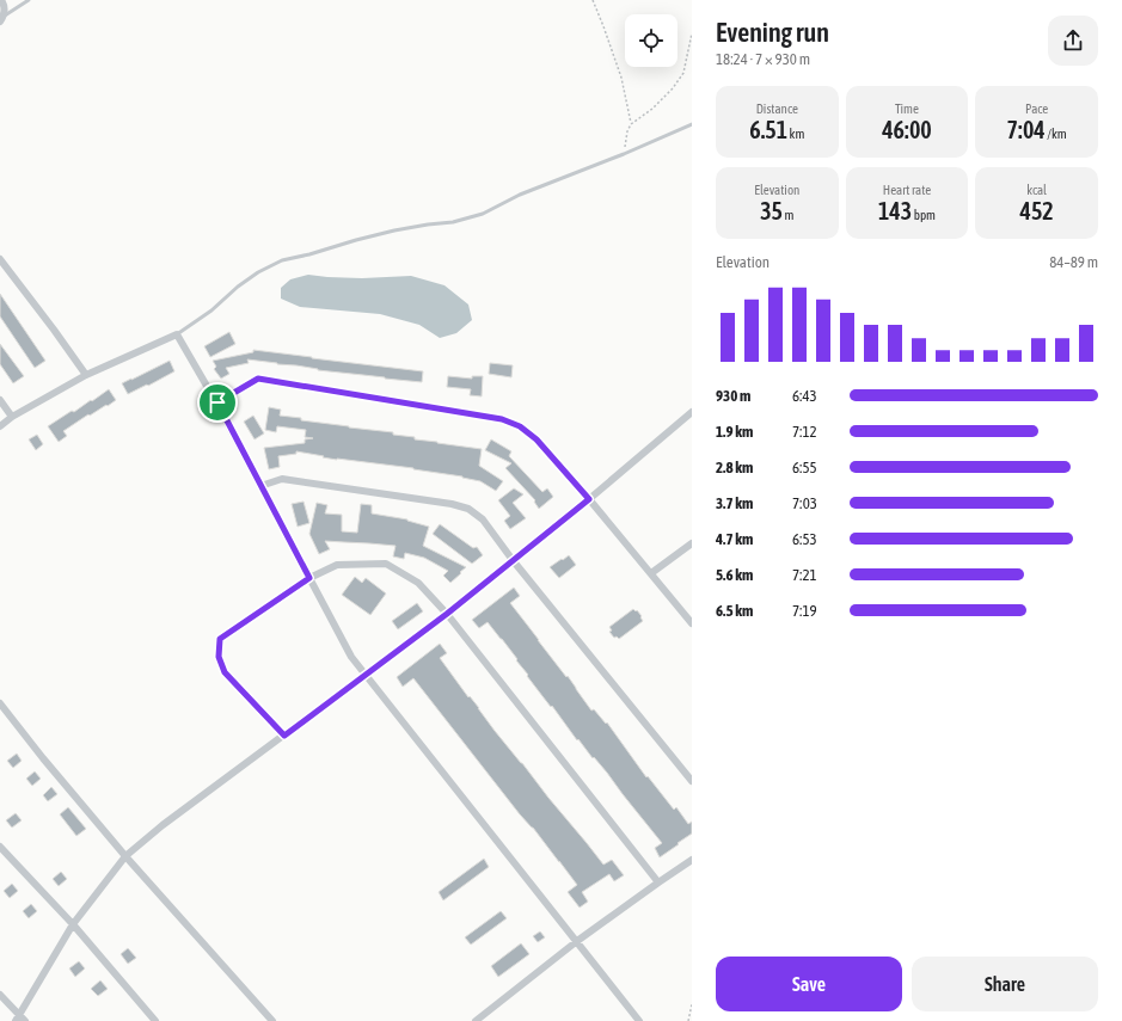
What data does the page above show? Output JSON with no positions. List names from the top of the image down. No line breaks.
{"page":{"heading":["Evening run","18:24 · 7 × 930 m"],"stats":[["Distance","6.51 km"],["Time","46:00"],["Pace","7:04 /km"],["Elevation","35 m"],["Heart rate","143 bpm"],["kcal","452"]],"chart":["Elevation","84–89 m"],"list":[{"name":"930 m","note":"6:43"},{"name":"1.9 km","note":"7:12"},{"name":"2.8 km","note":"6:55"},{"name":"3.7 km","note":"7:03"},{"name":"4.7 km","note":"6:53"},{"name":"5.6 km","note":"7:21"},{"name":"6.5 km","note":"7:19"}],"buttons":["Save","Share"]}}
